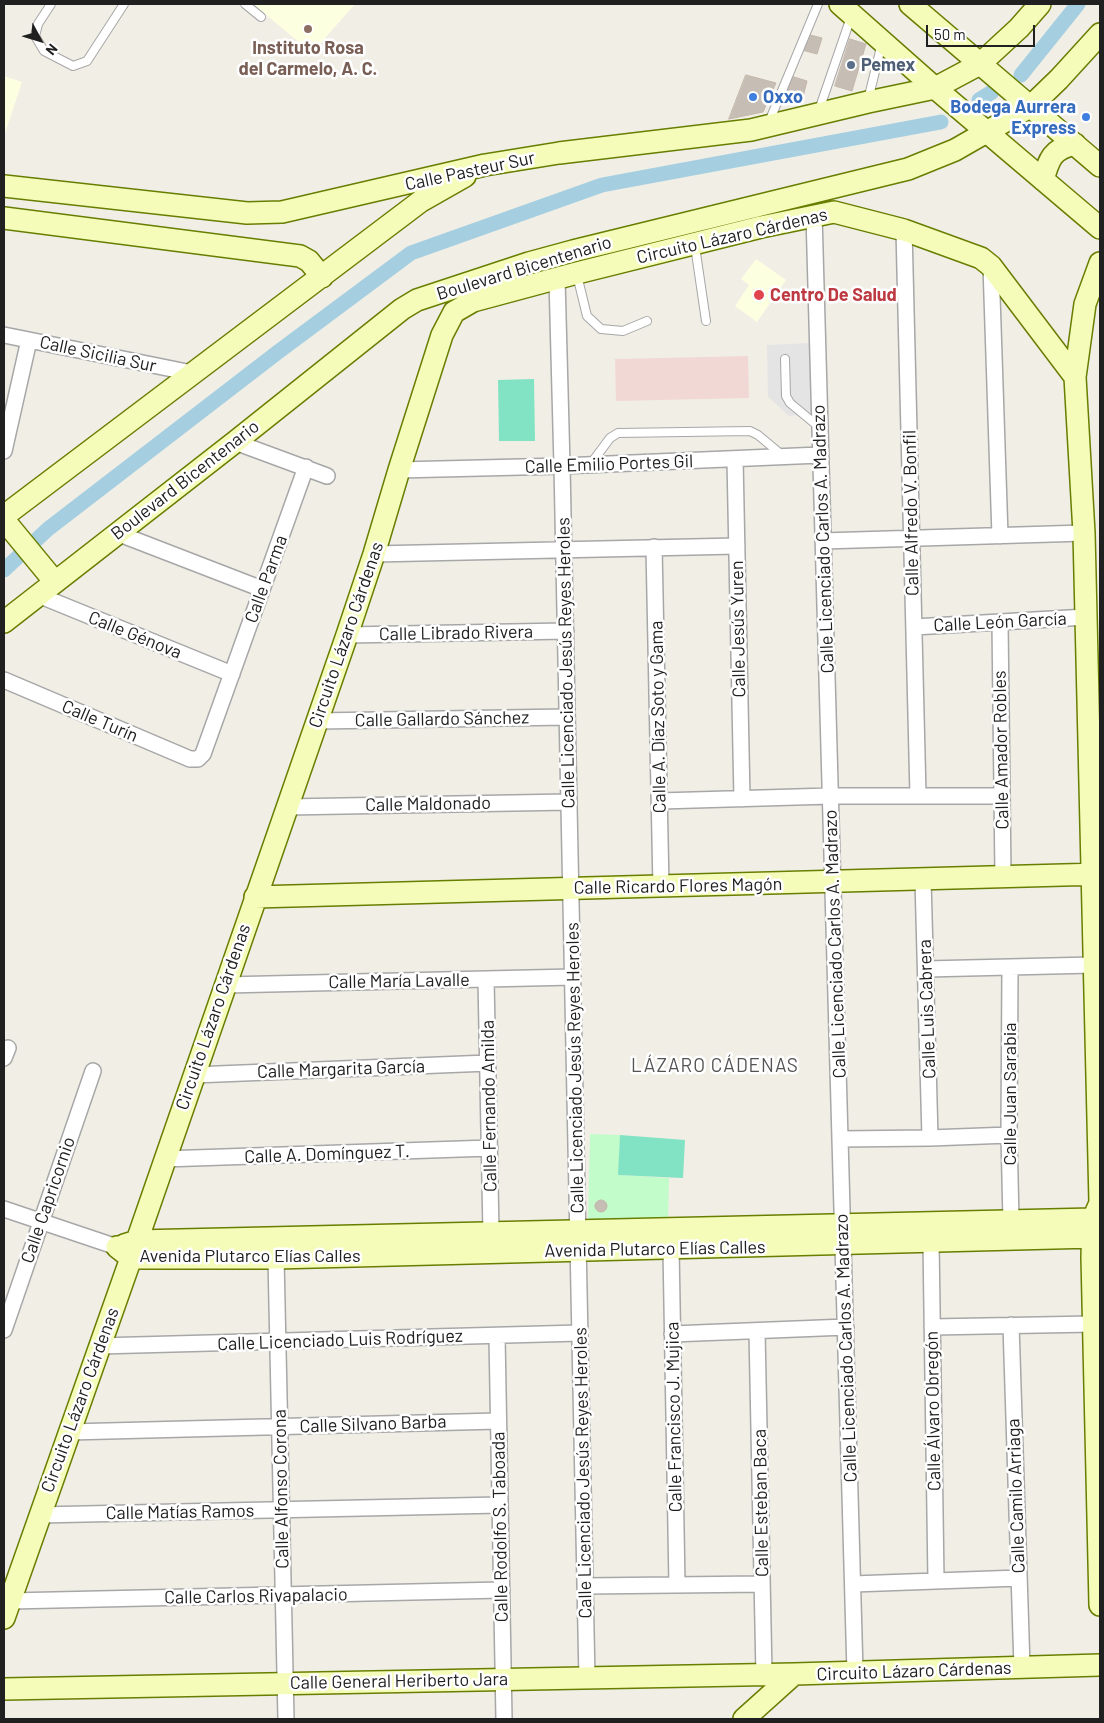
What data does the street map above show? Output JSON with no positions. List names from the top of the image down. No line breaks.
{"streets":{"street":["Calle Pasteur Sur","Circuito Lázaro Cárdenas","Boulevard Bicentenario","Calle Sicilia Sur","Calle Emilio Portes Gil","Calle Alfredo V. Bonfil","Calle Licenciado Carlos A. Madrazo","Calle Parma","Calle León García","Calle Jesús Yuren","Calle Librado Rivera","Calle Génova","Calle Licenciado Jesús Reyes Heroles","Calle A. Díaz Soto y Gama","Calle Gallardo Sánchez","Calle Turín","Calle Amador Robles","Calle Maldonado","Calle Ricardo Flores Magón","Calle María Lavalle","Calle Luis Cabrera","Calle Margarita García","Calle Juan Sarabia","Calle Fernando Amilda","Calle A. Domínguez T.","Calle Capricornio","Avenida Plutarco Elías Calles","Calle Licenciado Luis Rodríguez","Calle Álvaro Obregón","Calle Francisco J. Mujica","Calle Silvano Barba","Calle Alfonso Corona","Calle Camilo Arriaga","Calle Esteban Baca","Calle Matías Ramos","Calle Rodolfo S. Taboada","Calle Carlos Rivapalacio","Calle General Heriberto Jara"]},"crossings":[["Circuito Lázaro Cárdenas","Boulevard Bicentenario"],["Circuito Lázaro Cárdenas","Calle Emilio Portes Gil"],["Circuito Lázaro Cárdenas","Calle Alfredo V. Bonfil"],["Circuito Lázaro Cárdenas","Calle Licenciado Carlos A. Madrazo"],["Circuito Lázaro Cárdenas","Calle Librado Rivera"],["Circuito Lázaro Cárdenas","Calle Licenciado Jesús Reyes Heroles"],["Circuito Lázaro Cárdenas","Calle Gallardo Sánchez"],["Circuito Lázaro Cárdenas","Calle Maldonado"],["Circuito Lázaro Cárdenas","Calle Ricardo Flores Magón"],["Circuito Lázaro Cárdenas","Calle María Lavalle"],["Circuito Lázaro Cárdenas","Calle Margarita García"],["Circuito Lázaro Cárdenas","Calle A. Domínguez T."],["Circuito Lázaro Cárdenas","Avenida Plutarco Elías Calles"],["Circuito Lázaro Cárdenas","Calle Licenciado Luis Rodríguez"],["Circuito Lázaro Cárdenas","Calle Silvano Barba"],["Circuito Lázaro Cárdenas","Calle Camilo Arriaga"],["Circuito Lázaro Cárdenas","Calle Matías Ramos"],["Circuito Lázaro Cárdenas","Calle Carlos Rivapalacio"],["Circuito Lázaro Cárdenas","Calle General Heriberto Jara"],["Boulevard Bicentenario","Calle Génova"],["Boulevard Bicentenario","Calle Licenciado Jesús Reyes Heroles"],["Calle Emilio Portes Gil","Calle Licenciado Carlos A. Madrazo"],["Calle Emilio Portes Gil","Calle Jesús Yuren"],["Calle Emilio Portes Gil","Calle Licenciado Jesús Reyes Heroles"],["Calle Alfredo V. Bonfil","Calle León García"],["Calle Licenciado Carlos A. Madrazo","Calle Ricardo Flores Magón"],["Calle Licenciado Carlos A. Madrazo","Avenida Plutarco Elías Calles"],["Calle Parma","Calle Génova"],["Calle Parma","Calle Turín"],["Calle León García","Calle Amador Robles"],["Calle Librado Rivera","Calle Licenciado Jesús Reyes Heroles"],["Calle Licenciado Jesús Reyes Heroles","Calle Gallardo Sánchez"],["Calle Licenciado Jesús Reyes Heroles","Calle Maldonado"],["Calle Licenciado Jesús Reyes Heroles","Calle Ricardo Flores Magón"],["Calle Licenciado Jesús Reyes Heroles","Calle María Lavalle"],["Calle Licenciado Jesús Reyes Heroles","Avenida Plutarco Elías Calles"],["Calle Licenciado Jesús Reyes Heroles","Calle Licenciado Luis Rodríguez"],["Calle Licenciado Jesús Reyes Heroles","Calle General Heriberto Jara"],["Calle A. Díaz Soto y Gama","Calle Ricardo Flores Magón"],["Calle Amador Robles","Calle Ricardo Flores Magón"],["Calle Ricardo Flores Magón","Calle Luis Cabrera"],["Calle María Lavalle","Calle Fernando Amilda"],["Calle Margarita García","Calle Fernando Amilda"],["Calle Juan Sarabia","Avenida Plutarco Elías Calles"],["Calle Fernando Amilda","Calle A. Domínguez T."],["Calle Fernando Amilda","Avenida Plutarco Elías Calles"],["Avenida Plutarco Elías Calles","Calle Álvaro Obregón"],["Avenida Plutarco Elías Calles","Calle Francisco J. Mujica"],["Avenida Plutarco Elías Calles","Calle Alfonso Corona"],["Calle Licenciado Luis Rodríguez","Calle Alfonso Corona"],["Calle Licenciado Luis Rodríguez","Calle Rodolfo S. Taboada"],["Calle Silvano Barba","Calle Alfonso Corona"],["Calle Silvano Barba","Calle Rodolfo S. Taboada"],["Calle Alfonso Corona","Calle Matías Ramos"],["Calle Alfonso Corona","Calle Carlos Rivapalacio"],["Calle Alfonso Corona","Calle General Heriberto Jara"],["Calle Esteban Baca","Calle General Heriberto Jara"],["Calle Matías Ramos","Calle Rodolfo S. Taboada"],["Calle Rodolfo S. Taboada","Calle Carlos Rivapalacio"],["Calle Rodolfo S. Taboada","Calle General Heriberto Jara"]],"districts":["LÁZARO CÁDENAS"],"places":["Instituto Rosa del Carmelo, A. C.","Pemex","Oxxo","Bodega Aurrera Express","Centro De Salud"],"scale_bar":"50 m","north":"bottom right"}
